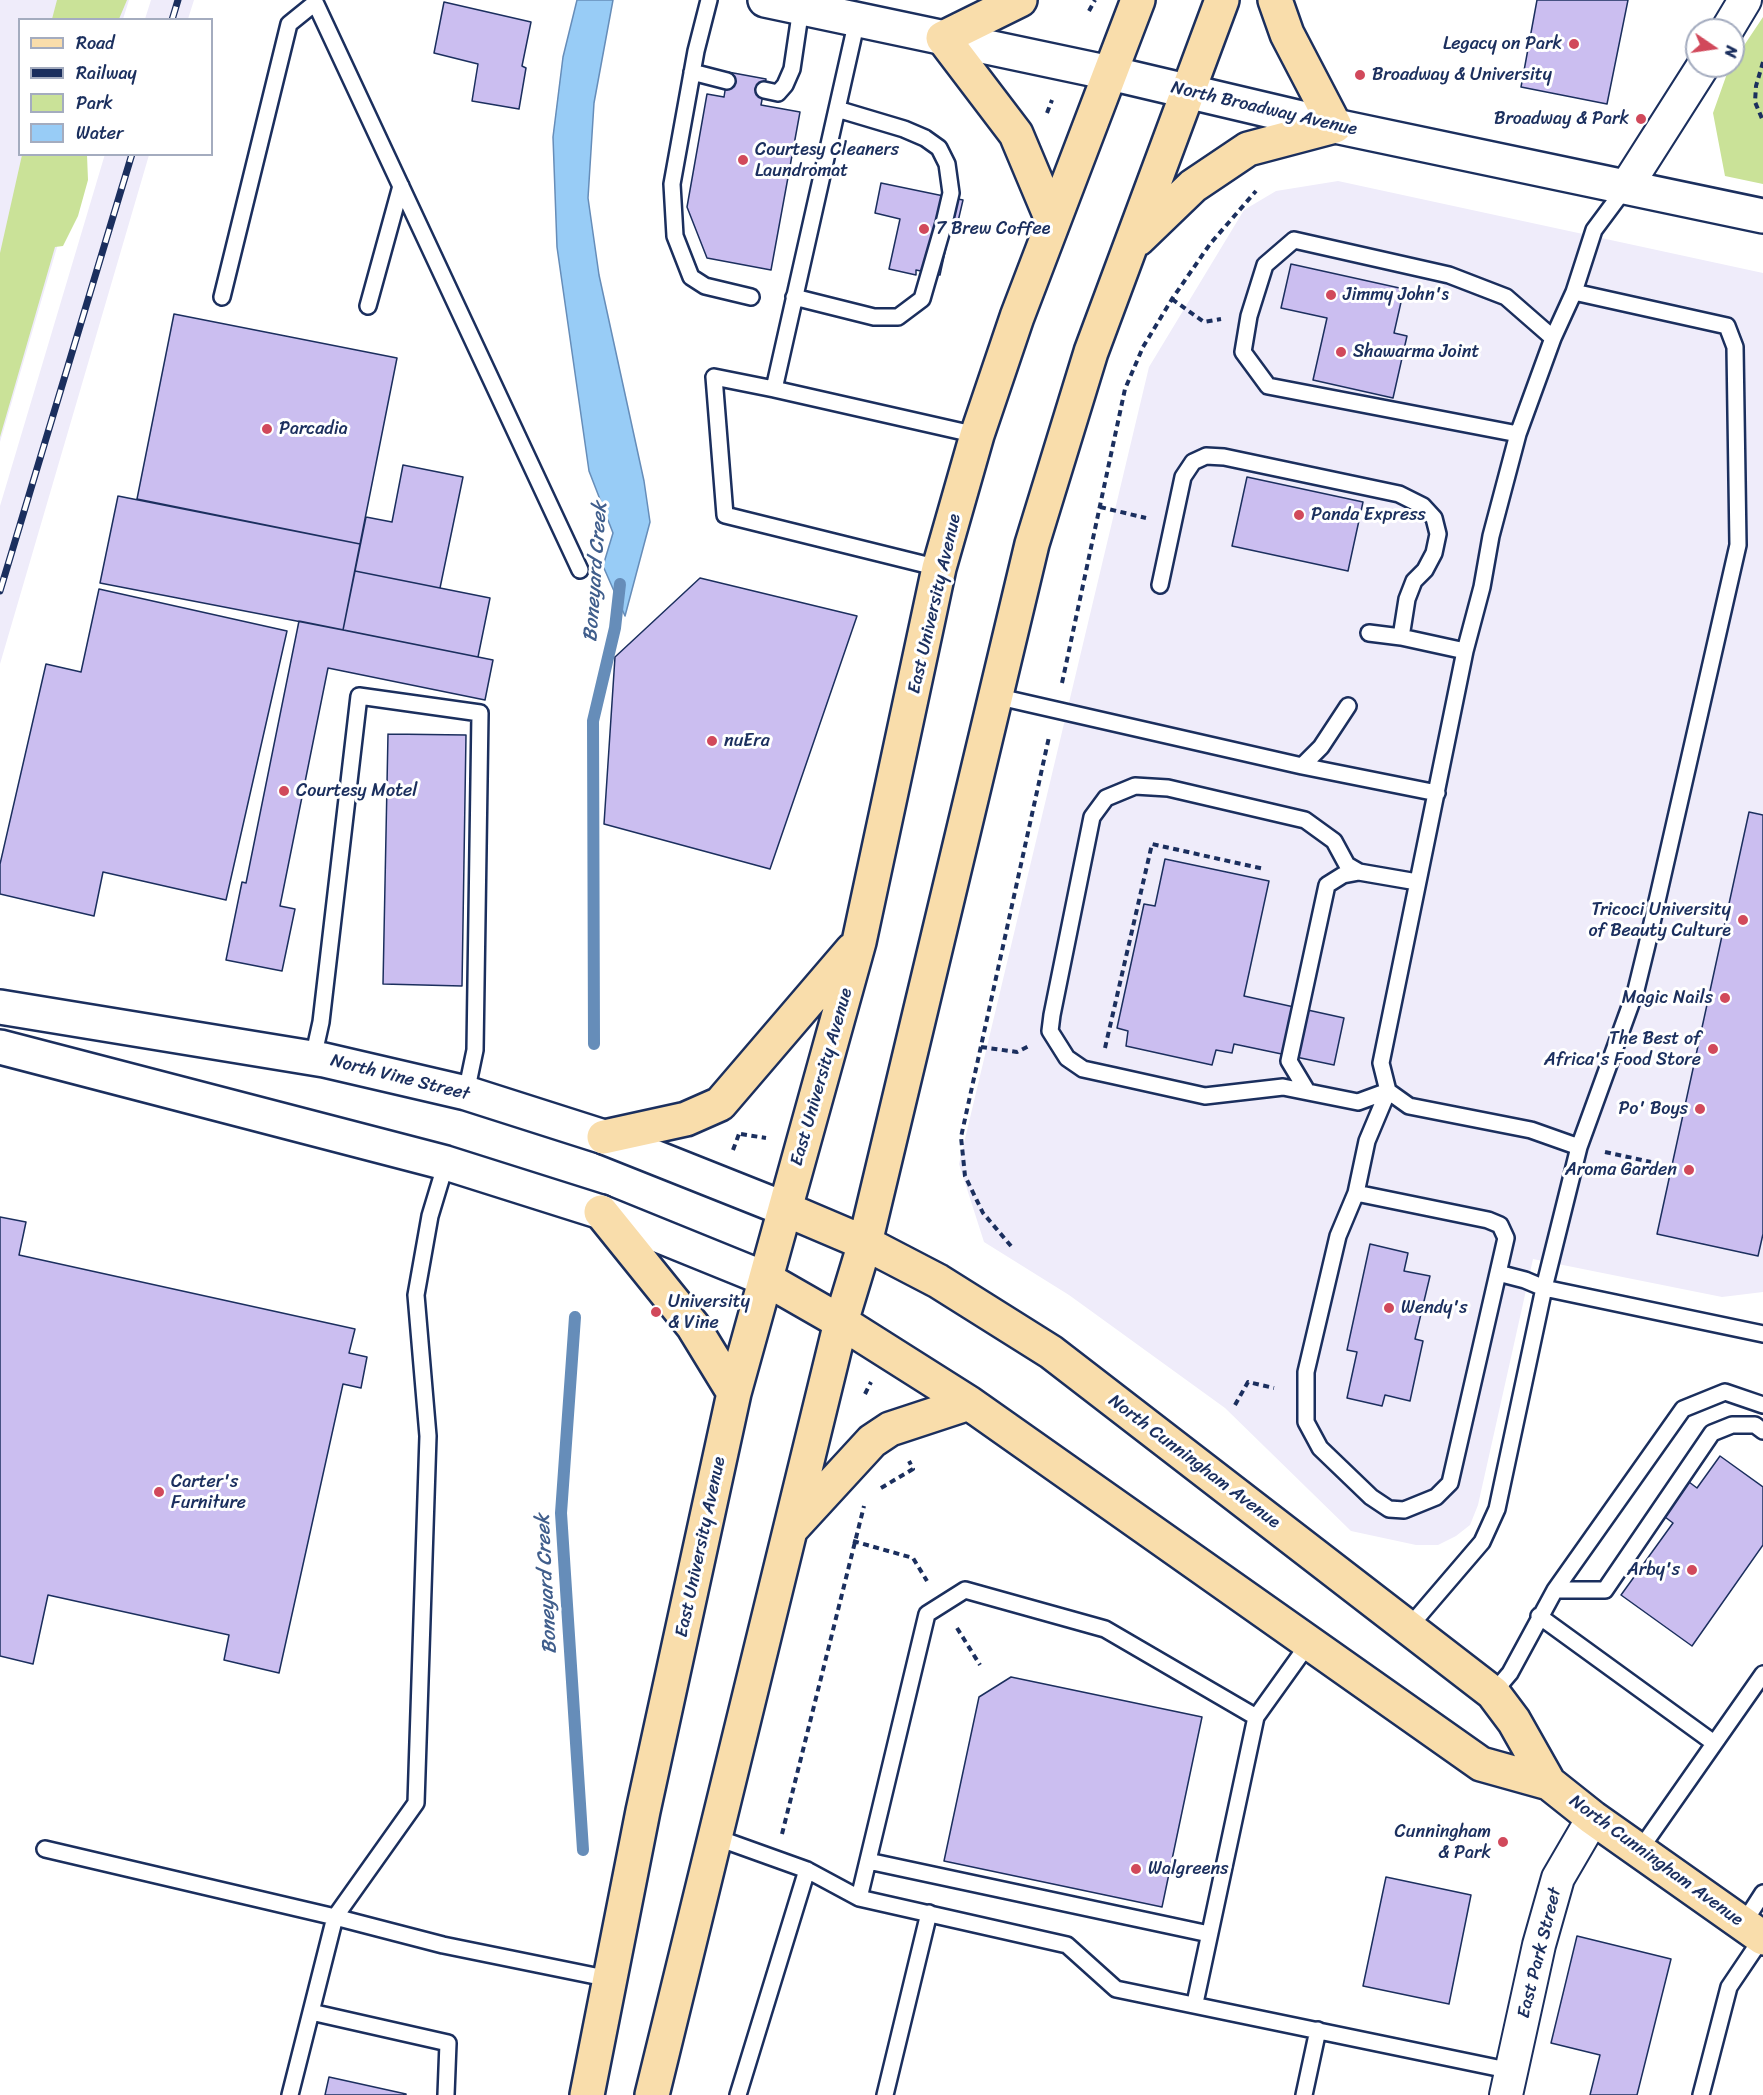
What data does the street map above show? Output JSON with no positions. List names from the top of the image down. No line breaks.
{"streets":{"main road":["North Broadway Avenue","East University Avenue","North Vine Street","North Cunningham Avenue"],"street":["East Park Street"]},"crossings":[["North Broadway Avenue","East University Avenue"],["East University Avenue","North Vine Street"],["East University Avenue","North Cunningham Avenue"],["North Vine Street","North Cunningham Avenue"],["North Cunningham Avenue","East Park Street"]],"water":["Boneyard Creek"],"places":["Legacy on Park","Broadway & University","Broadway & Park","Courtesy Cleaners Laundromat","7 Brew Coffee","Jimmy John's","Shawarma Joint","Parcadia","Panda Express","nuEra","Courtesy Motel","Tricoci University of Beauty Culture","Magic Nails","The Best of Africa's Food Store","Po' Boys","Aroma Garden","Wendy's","University & Vine","Carter's Furniture","Arby's","Cunningham & Park","Walgreens"],"legend":["Road","Railway","Park","Water"],"north":"right"}
